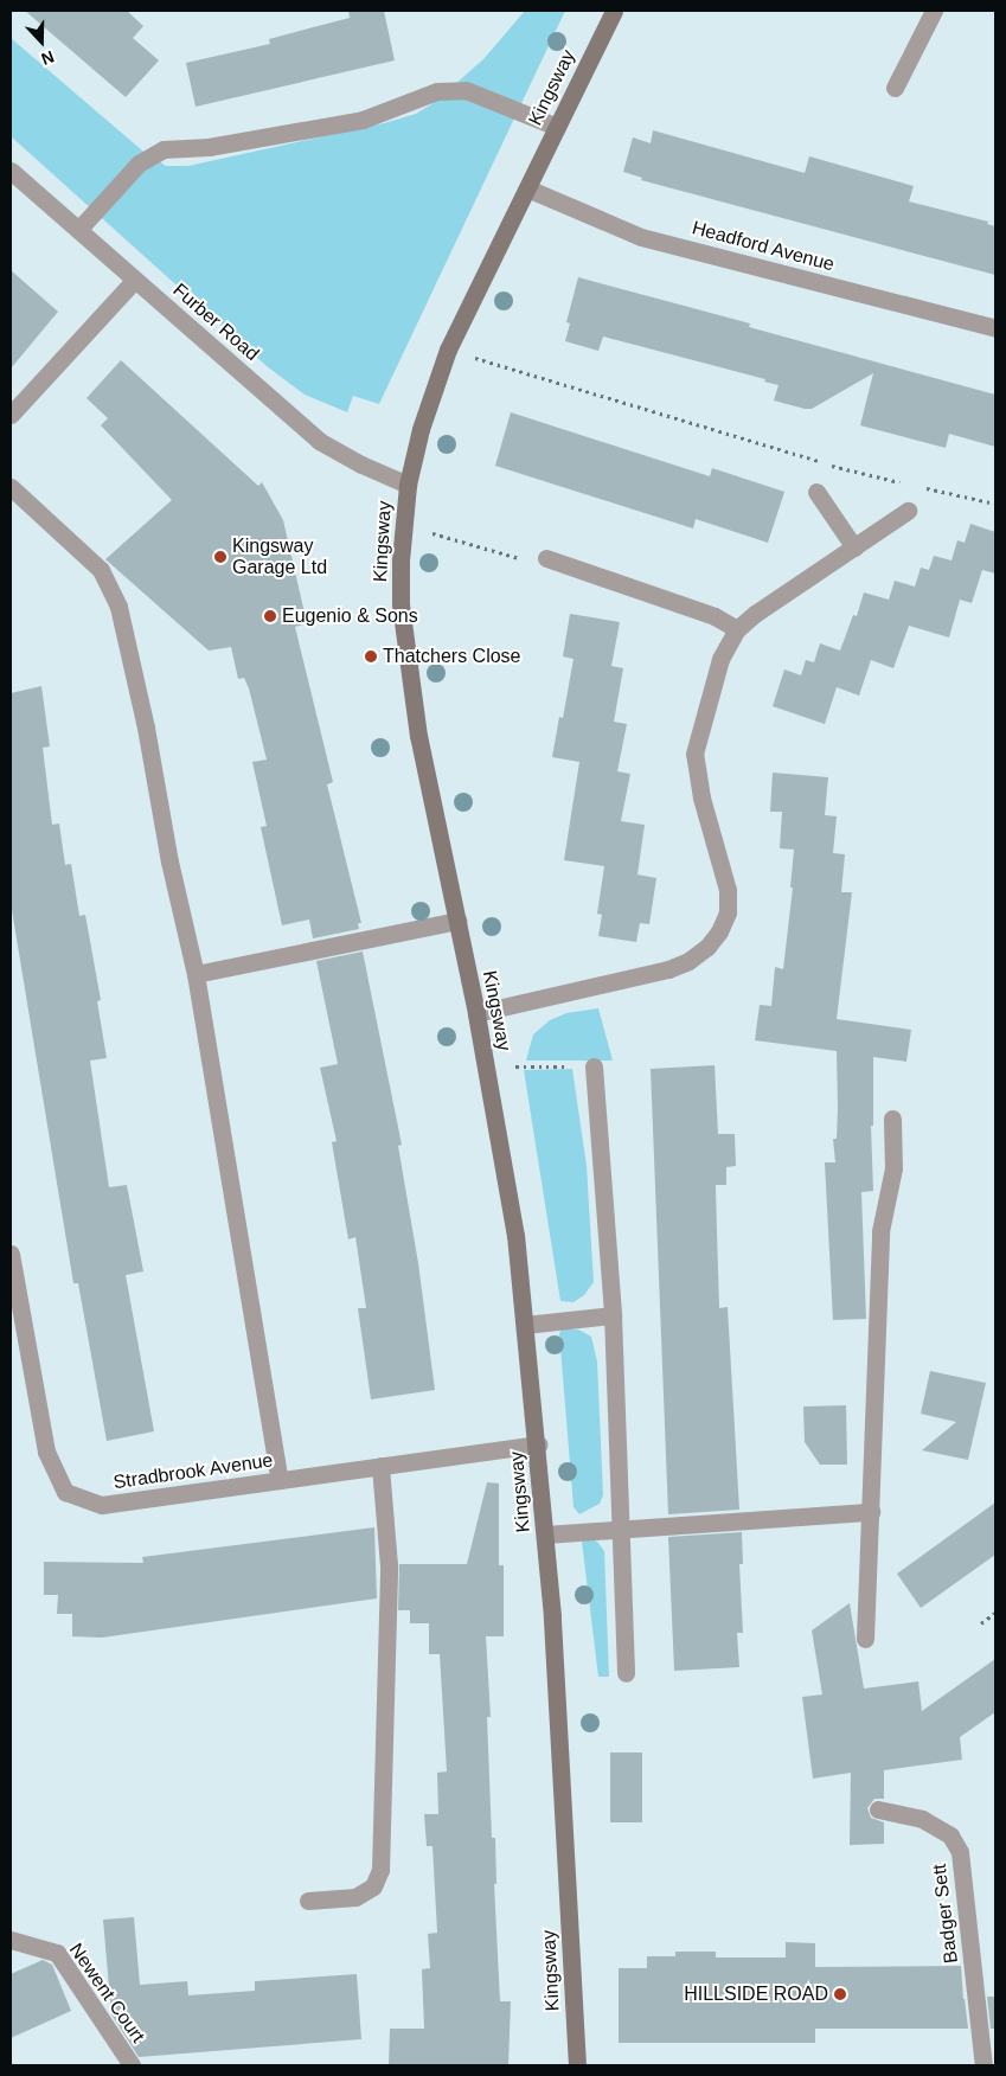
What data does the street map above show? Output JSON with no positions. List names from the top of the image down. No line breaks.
{"streets":{"street":["Kingsway","Headford Avenue","Furber Road","Stradbrook Avenue","Badger Sett","Newent Court"]},"crossings":[["Kingsway","Headford Avenue"],["Kingsway","Furber Road"],["Kingsway","Stradbrook Avenue"]],"places":["Kingsway Garage Ltd","Eugenio & Sons","Thatchers Close","HILLSIDE ROAD"],"north":"bottom"}
